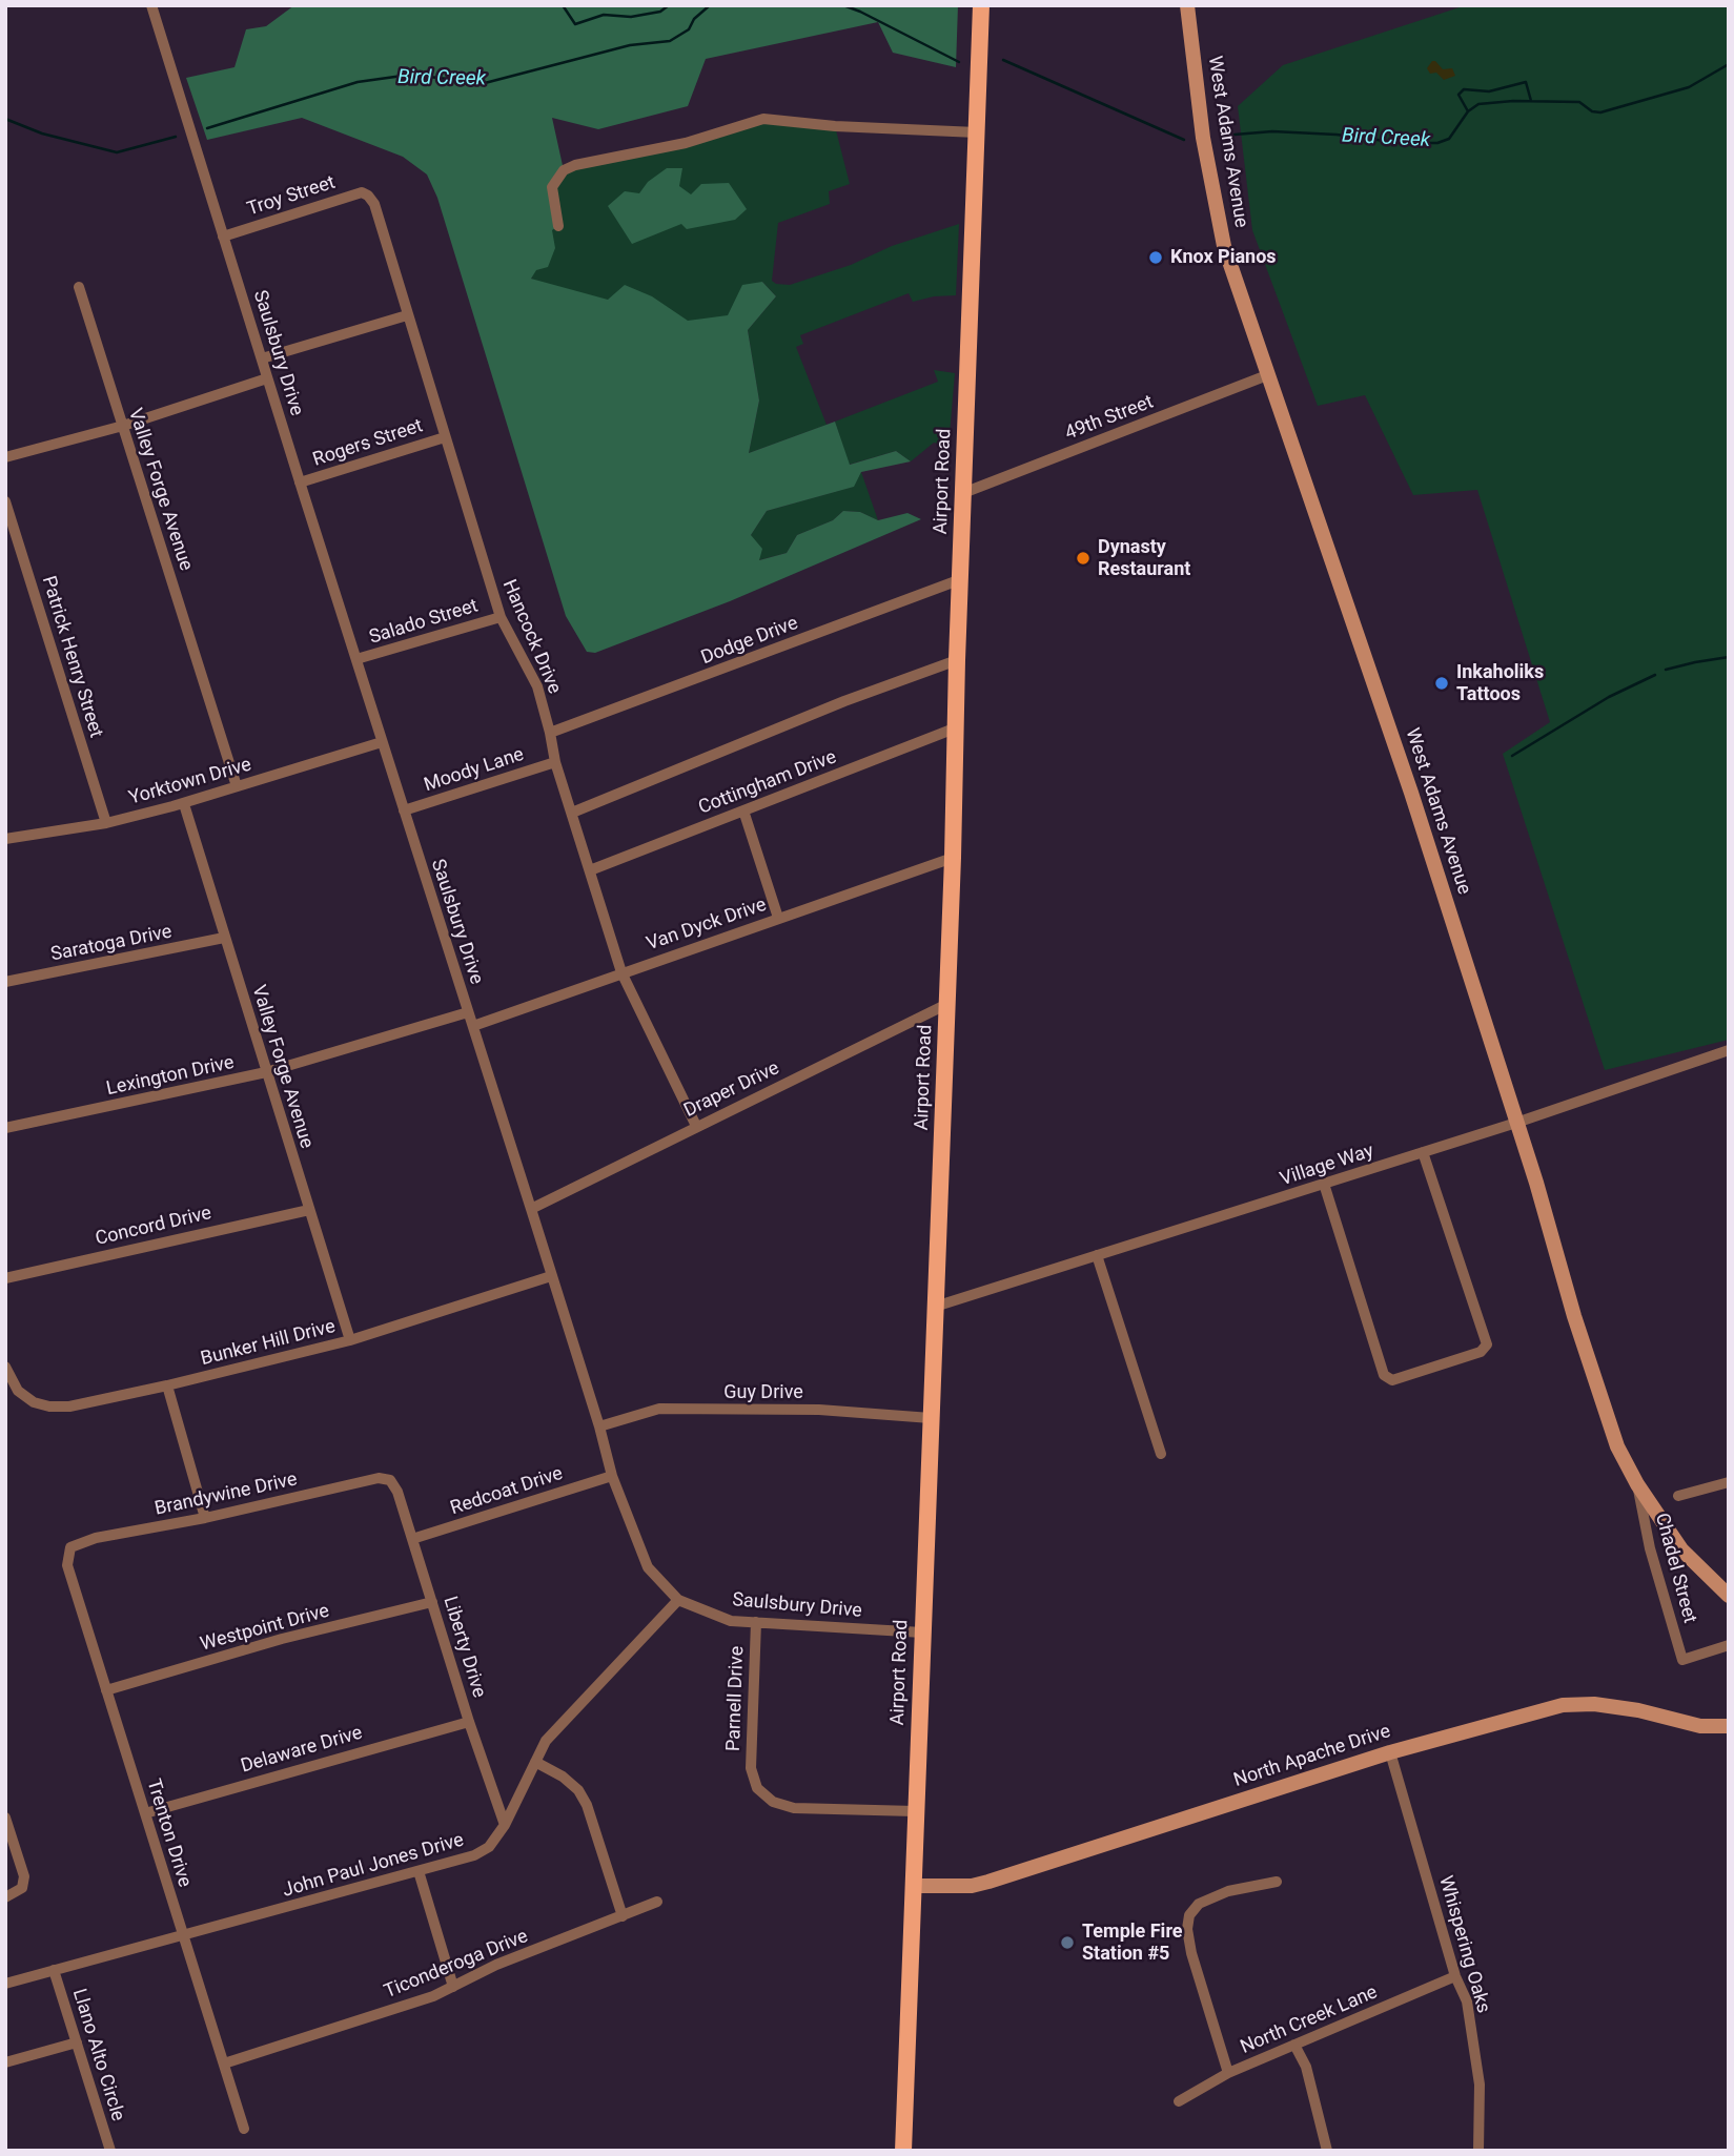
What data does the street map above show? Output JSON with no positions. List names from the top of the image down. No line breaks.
{"streets":{"main road":["West Adams Avenue","Airport Road","North Apache Drive"],"street":["Troy Street","Saulsbury Drive","49th Street","Rogers Street","Valley Forge Avenue","Salado Street","Hancock Drive","Dodge Drive","Patrick Henry Street","Moody Lane","Yorktown Drive","Cottingham Drive","Van Dyck Drive","Saratoga Drive","Lexington Drive","Draper Drive","Village Way","Concord Drive","Bunker Hill Drive","Guy Drive","Redcoat Drive","Brandywine Drive","Chadel Street","Westpoint Drive","Liberty Drive","Parnell Drive","Delaware Drive","Trenton Drive","John Paul Jones Drive","Whispering Oaks","Ticonderoga Drive","North Creek Lane","Llano Alto Circle"]},"crossings":[["West Adams Avenue","49th Street"],["West Adams Avenue","Village Way"],["West Adams Avenue","Chadel Street"],["Troy Street","Saulsbury Drive"],["Troy Street","Hancock Drive"],["Saulsbury Drive","Rogers Street"],["Saulsbury Drive","Airport Road"],["Saulsbury Drive","Salado Street"],["Saulsbury Drive","Moody Lane"],["Saulsbury Drive","Yorktown Drive"],["Saulsbury Drive","Van Dyck Drive"],["Saulsbury Drive","Lexington Drive"],["Saulsbury Drive","Draper Drive"],["Saulsbury Drive","Bunker Hill Drive"],["Saulsbury Drive","Guy Drive"],["Saulsbury Drive","Redcoat Drive"],["Saulsbury Drive","Parnell Drive"],["Saulsbury Drive","John Paul Jones Drive"],["49th Street","Airport Road"],["Rogers Street","Hancock Drive"],["Airport Road","Dodge Drive"],["Airport Road","Cottingham Drive"],["Airport Road","Van Dyck Drive"],["Airport Road","Draper Drive"],["Airport Road","Village Way"],["Airport Road","Guy Drive"],["Airport Road","Parnell Drive"],["Airport Road","North Apache Drive"],["Valley Forge Avenue","Yorktown Drive"],["Valley Forge Avenue","Saratoga Drive"],["Valley Forge Avenue","Lexington Drive"],["Valley Forge Avenue","Concord Drive"],["Valley Forge Avenue","Bunker Hill Drive"],["Salado Street","Hancock Drive"],["Hancock Drive","Dodge Drive"],["Hancock Drive","Moody Lane"],["Hancock Drive","Cottingham Drive"],["Hancock Drive","Van Dyck Drive"],["Hancock Drive","Draper Drive"],["Patrick Henry Street","Yorktown Drive"],["Redcoat Drive","Liberty Drive"],["Brandywine Drive","Liberty Drive"],["Brandywine Drive","Trenton Drive"],["Westpoint Drive","Liberty Drive"],["Westpoint Drive","Trenton Drive"],["Liberty Drive","Delaware Drive"],["Liberty Drive","John Paul Jones Drive"],["Delaware Drive","Trenton Drive"],["North Apache Drive","Whispering Oaks"],["Trenton Drive","John Paul Jones Drive"],["Trenton Drive","Ticonderoga Drive"],["John Paul Jones Drive","Llano Alto Circle"],["Whispering Oaks","North Creek Lane"]],"water":["Bird Creek"],"places":["Knox Pianos","Dynasty Restaurant","Inkaholiks Tattoos","Temple Fire Station #5"]}
